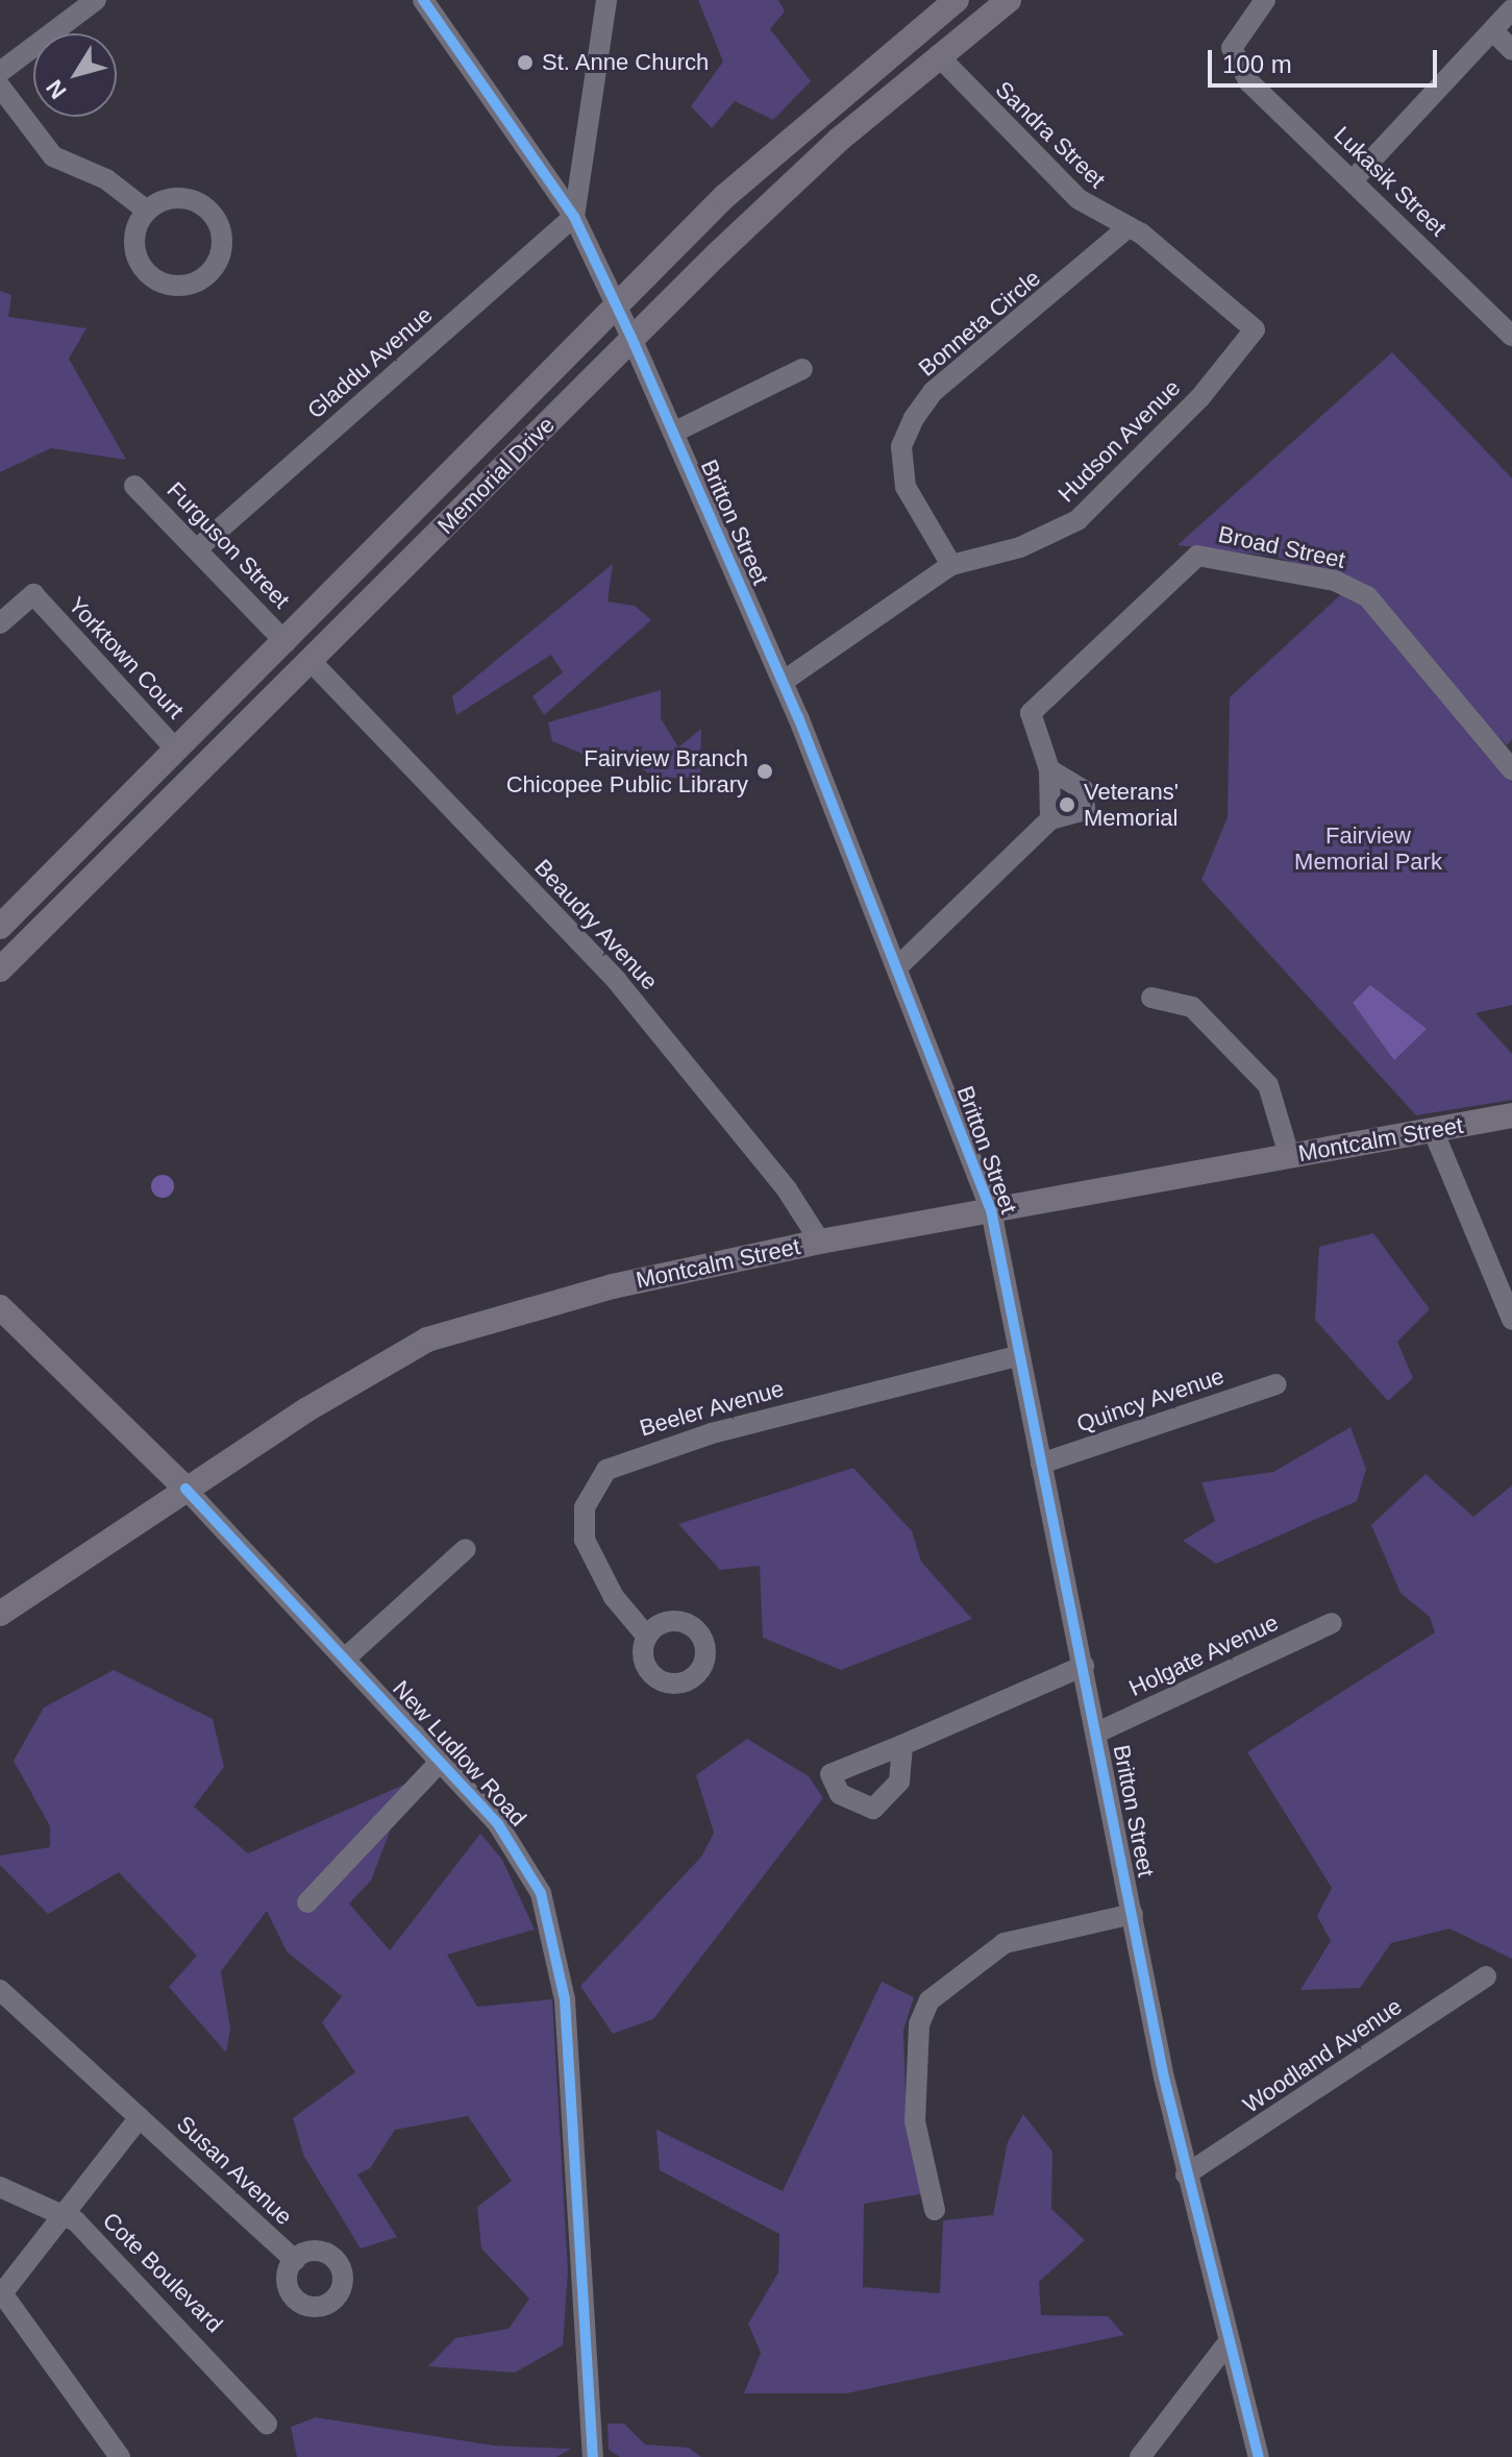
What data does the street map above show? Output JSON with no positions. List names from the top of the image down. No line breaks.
{"streets":{"main road":["Memorial Drive","Montcalm Street","New Ludlow Road"],"street":["Sandra Street","Lukasik Street","Bonneta Circle","Gladdu Avenue","Hudson Avenue","Britton Street","Furguson Street","Broad Street","Yorktown Court","Beaudry Avenue","Quincy Avenue","Beeler Avenue","Holgate Avenue","Woodland Avenue","Susan Avenue","Cote Boulevard"]},"crossings":[["Sandra Street","Bonneta Circle"],["Sandra Street","Hudson Avenue"],["Sandra Street","Memorial Drive"],["Bonneta Circle","Hudson Avenue"],["Gladdu Avenue","Britton Street"],["Gladdu Avenue","Furguson Street"],["Hudson Avenue","Britton Street"],["Memorial Drive","Britton Street"],["Memorial Drive","Furguson Street"],["Memorial Drive","Yorktown Court"],["Memorial Drive","Beaudry Avenue"],["Britton Street","Montcalm Street"],["Britton Street","Quincy Avenue"],["Britton Street","Beeler Avenue"],["Britton Street","Holgate Avenue"],["Britton Street","Woodland Avenue"],["Beaudry Avenue","Montcalm Street"],["Montcalm Street","New Ludlow Road"],["Susan Avenue","Cote Boulevard"]],"parks":["Fairview Memorial Park"],"places":["St. Anne Church","Fairview Branch Chicopee Public Library","Veterans' Memorial"],"scale_bar":"100 m","north":"bottom left"}
